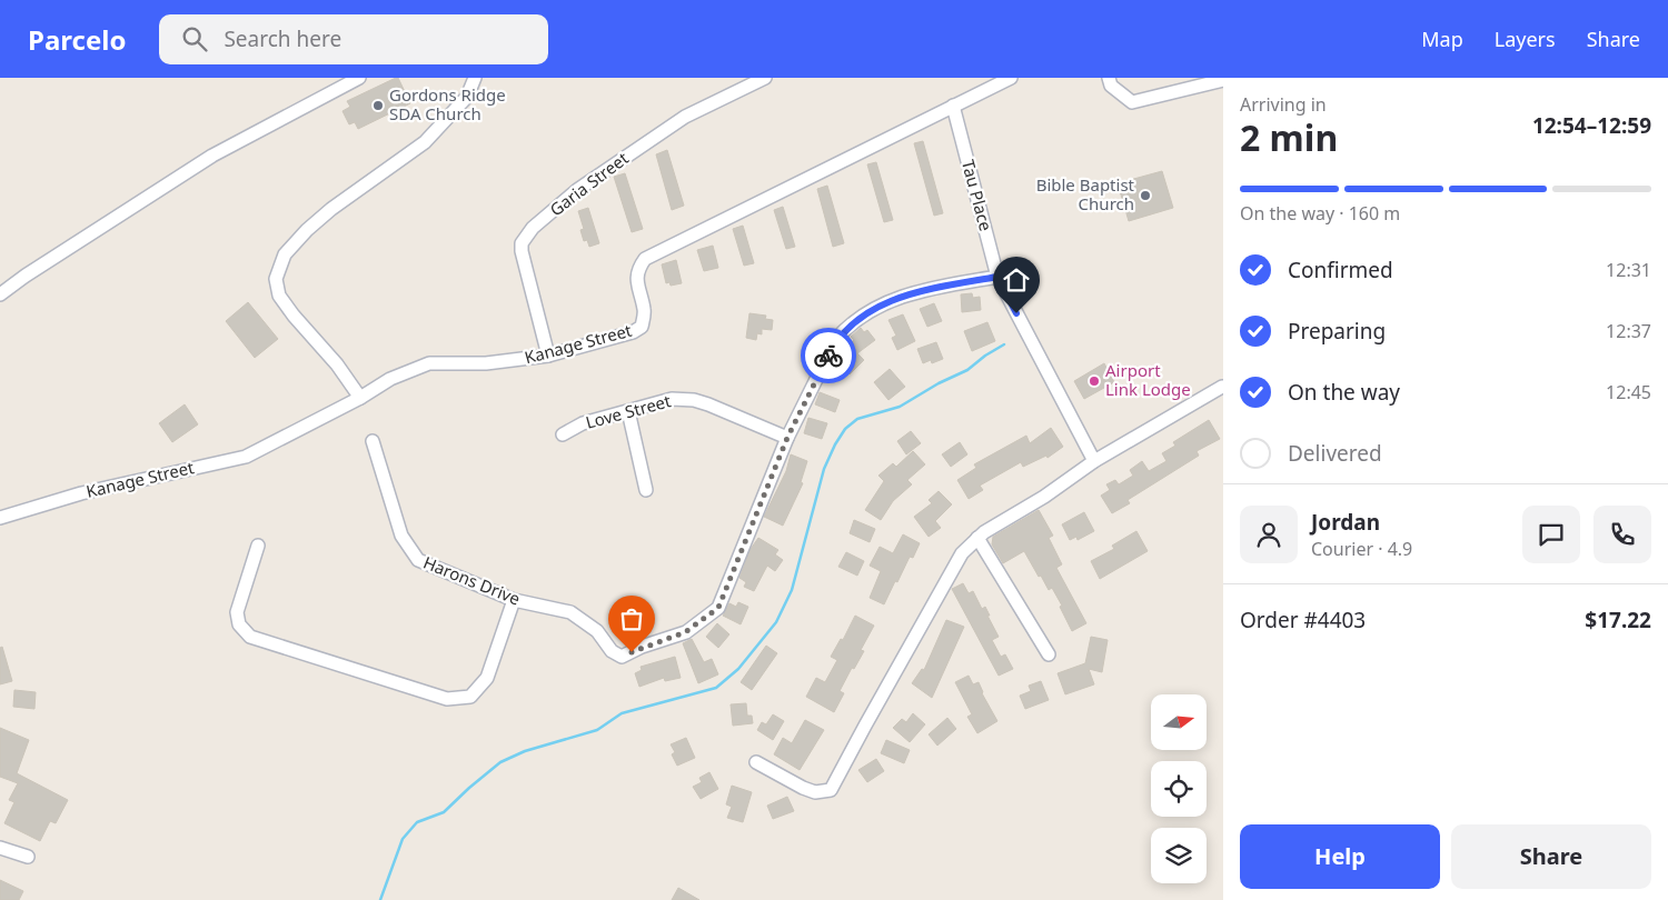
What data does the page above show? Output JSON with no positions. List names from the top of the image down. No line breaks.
{"streets":{"street":["Garia Street","Tau Place","Kanage Street","Love Street","Harons Drive"]},"crossings":[["Garia Street","Kanage Street"],["Tau Place","Kanage Street"],["Tau Place","Harons Drive"],["Love Street","Harons Drive"]],"places":["Gordons Ridge SDA Church","Bible Baptist Church","Airport Link Lodge"],"north":"right","page":{"header":"Parcelo","search":"Search here","nav":["Map","Layers","Share"],"heading":["2 min","Arriving in","12:54–12:59"],"panel":["Jordan","Courier · 4.9","Order #4403","$17.22"],"bar":"On the way · 160 m","list":[["Confirmed","12:31"],["Preparing","12:37"],["On the way","12:45"],"Delivered"],"buttons":["Help","Share"]}}
